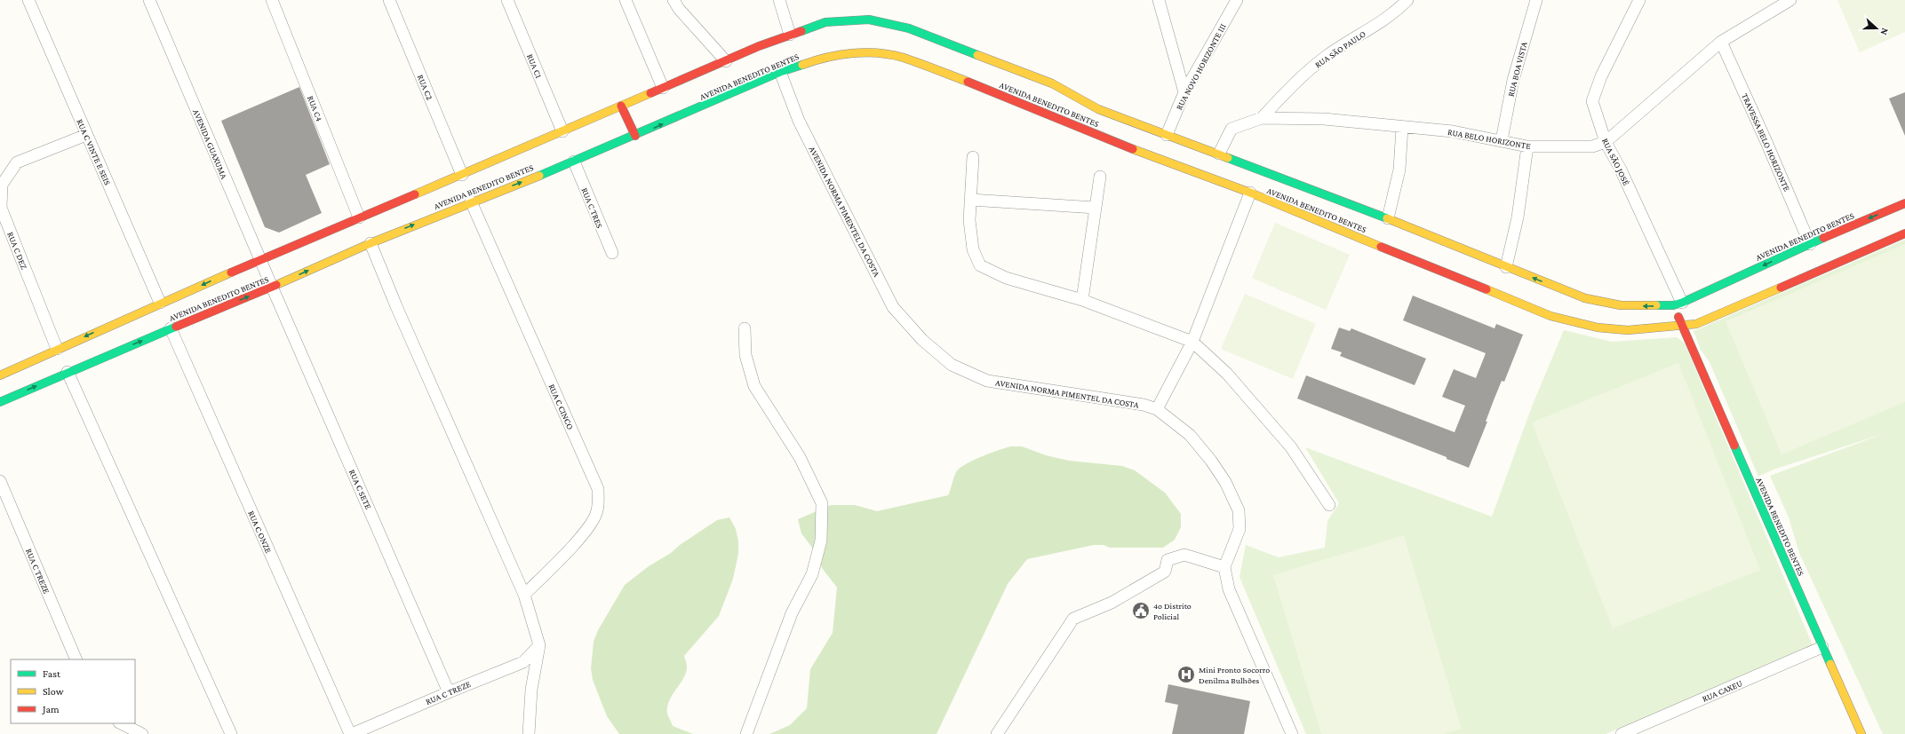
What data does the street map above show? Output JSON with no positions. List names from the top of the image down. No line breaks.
{"streets":{"street":["RUA SÃO PAULO","RUA C1","RUA NOVO HORIZONTE III","RUA BOA VISTA","AVENIDA BENEDITO BENTES","RUA C2","RUA C4","RUA BELO HORIZONTE","TRAVESSA BELO HORIZONTE","AVENIDA GUAXUMA","RUA C VINTE E SEIS","RUA SÃO JOSÉ","RUA C TRES","AVENIDA NORMA PIMENTEL DA COSTA","RUA C DEZ","RUA C CINCO","RUA C SETE","RUA C ONZE","RUA C TREZE","RUA CAXEU"]},"crossings":[["RUA SÃO PAULO","RUA BELO HORIZONTE"],["RUA C1","AVENIDA BENEDITO BENTES"],["RUA NOVO HORIZONTE III","AVENIDA BENEDITO BENTES"],["RUA BOA VISTA","RUA BELO HORIZONTE"],["AVENIDA BENEDITO BENTES","RUA C2"],["AVENIDA BENEDITO BENTES","RUA C4"],["AVENIDA BENEDITO BENTES","RUA BELO HORIZONTE"],["AVENIDA BENEDITO BENTES","TRAVESSA BELO HORIZONTE"],["AVENIDA BENEDITO BENTES","AVENIDA GUAXUMA"],["AVENIDA BENEDITO BENTES","RUA C VINTE E SEIS"],["AVENIDA BENEDITO BENTES","RUA SÃO JOSÉ"],["AVENIDA BENEDITO BENTES","RUA C TRES"],["AVENIDA BENEDITO BENTES","AVENIDA NORMA PIMENTEL DA COSTA"],["AVENIDA BENEDITO BENTES","RUA C DEZ"],["AVENIDA BENEDITO BENTES","RUA C CINCO"],["AVENIDA BENEDITO BENTES","RUA C SETE"],["AVENIDA BENEDITO BENTES","RUA C ONZE"],["AVENIDA BENEDITO BENTES","RUA CAXEU"],["RUA BELO HORIZONTE","TRAVESSA BELO HORIZONTE"],["RUA BELO HORIZONTE","RUA SÃO JOSÉ"],["AVENIDA GUAXUMA","RUA C SETE"],["RUA C VINTE E SEIS","RUA C DEZ"],["RUA C SETE","RUA C TREZE"],["RUA C ONZE","RUA C TREZE"]],"places":{"public building":["4o Distrito Policial"],"hospital":["Mini Pronto Socorro Denilma Bulhões"]},"legend":["Fast","Slow","Jam"],"north":"right"}
